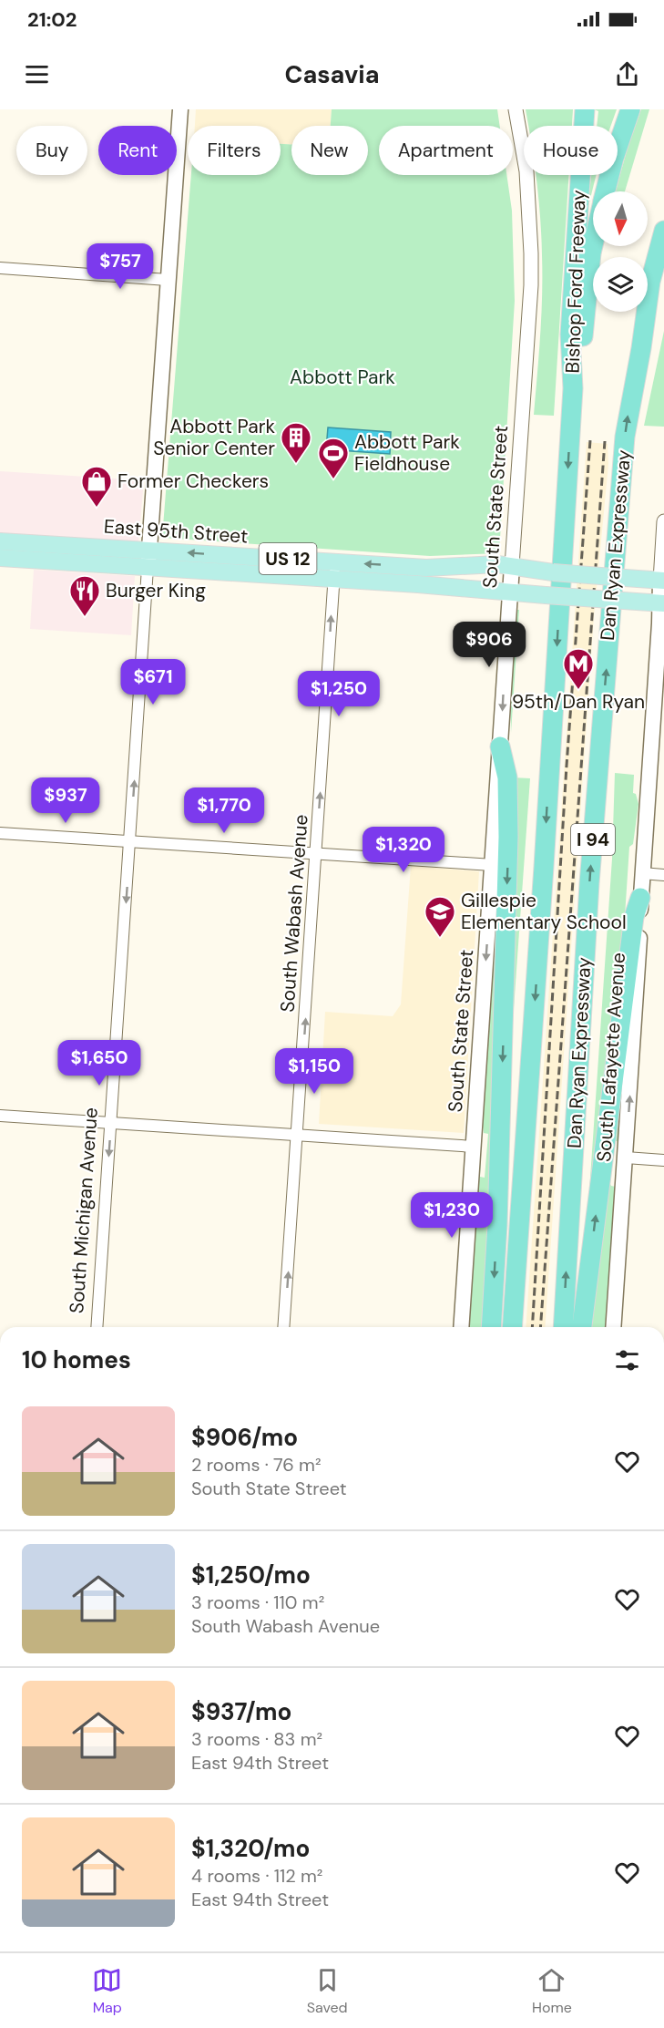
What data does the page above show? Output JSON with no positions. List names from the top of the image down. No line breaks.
{"streets":{"highway":["Bishop Ford Freeway","Dan Ryan Expressway","I 94"],"main road":["South State Street","East 95th Street","US 12","South Lafayette Avenue","South Michigan Avenue"],"street":["South Wabash Avenue"]},"crossings":[["Bishop Ford Freeway","I 94"],["South State Street","East 95th Street"],["South State Street","US 12"],["East 95th Street","US 12"],["East 95th Street","South Wabash Avenue"],["East 95th Street","South Michigan Avenue"],["Dan Ryan Expressway","I 94"],["US 12","South Lafayette Avenue"]],"one_way":["South State Street","South Wabash Avenue"],"parks":["Abbott Park"],"places":{"building":["Abbott Park Senior Center"],"sports":["Abbott Park Fieldhouse"],"shop":["Former Checkers"],"restaurant":["Burger King"],"metro station":["95th/Dan Ryan"],"school or university":["Gillespie Elementary School"]},"north":"bottom","page":{"status":"21:02","header":"Casavia","chip":["Buy","Rent","Filters","New","Apartment","House"],"price":["$757","$906","$671","$1,250","$937","$1,770","$1,320","$1,650","$1,150","$1,230"],"heading":"10 homes","list":[{"name":"$906/mo","note":"2 rooms · 76 m² · South State Street"},{"name":"$1,250/mo","note":"3 rooms · 110 m² · South Wabash Avenue"},{"name":"$937/mo","note":"3 rooms · 83 m² · East 94th Street"},{"name":"$1,320/mo","note":"4 rooms · 112 m² · East 94th Street"}],"tabs":["Map","Saved","Home"]}}
